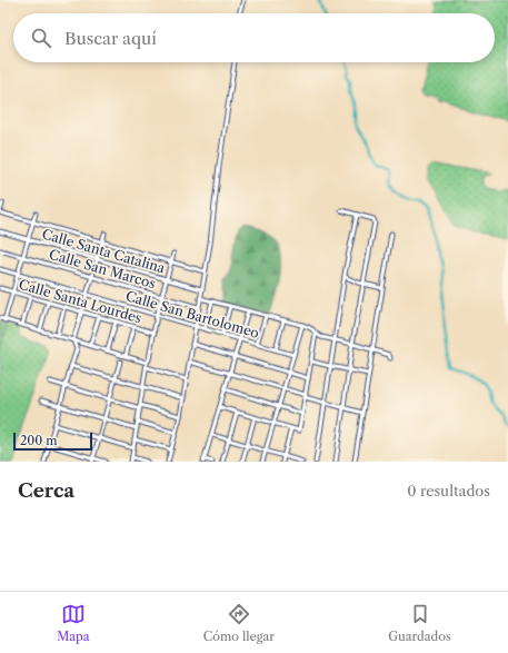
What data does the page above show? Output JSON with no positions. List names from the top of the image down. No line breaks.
{"streets":{"street":["Calle Santa Catalina","Calle San Marcos","Calle Santa Lourdes","Calle San Bartolomeo"]},"scale_bar":"200 m","page":{"search":"Buscar aquí","scale":"200 m","heading":["Cerca","0 resultados"],"nav":["Mapa","Cómo llegar","Guardados"]}}
